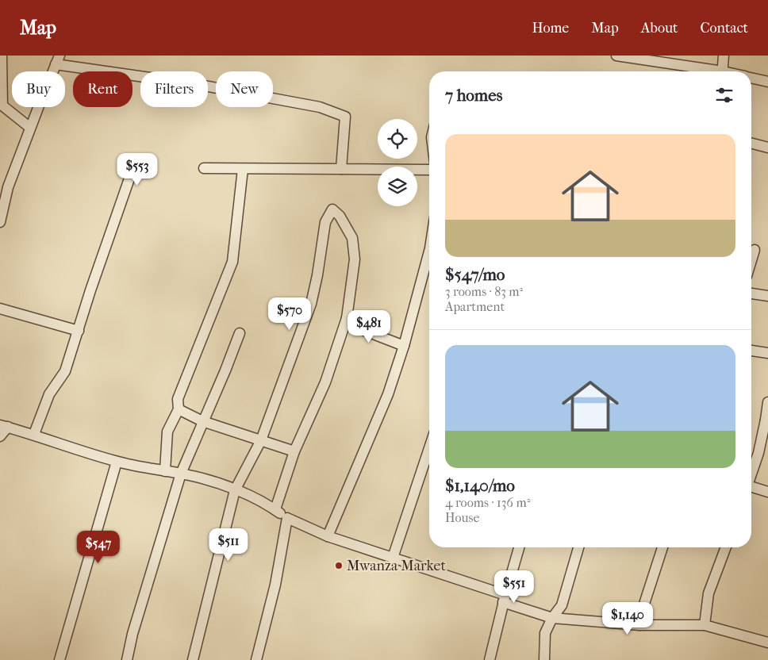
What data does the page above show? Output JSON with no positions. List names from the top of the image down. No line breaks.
{"places":["Mwanza Market"],"page":{"header":"Map","nav":["Home","Map","About","Contact"],"chip":["Buy","Rent","Filters","New"],"heading":"7 homes","list":[{"name":"$547/mo","note":"3 rooms · 83 m² · Apartment"},{"name":"$1,140/mo","note":"4 rooms · 136 m² · House"}],"price":["$553","$570","$481","$511","$547","$551","$1,140"]}}
